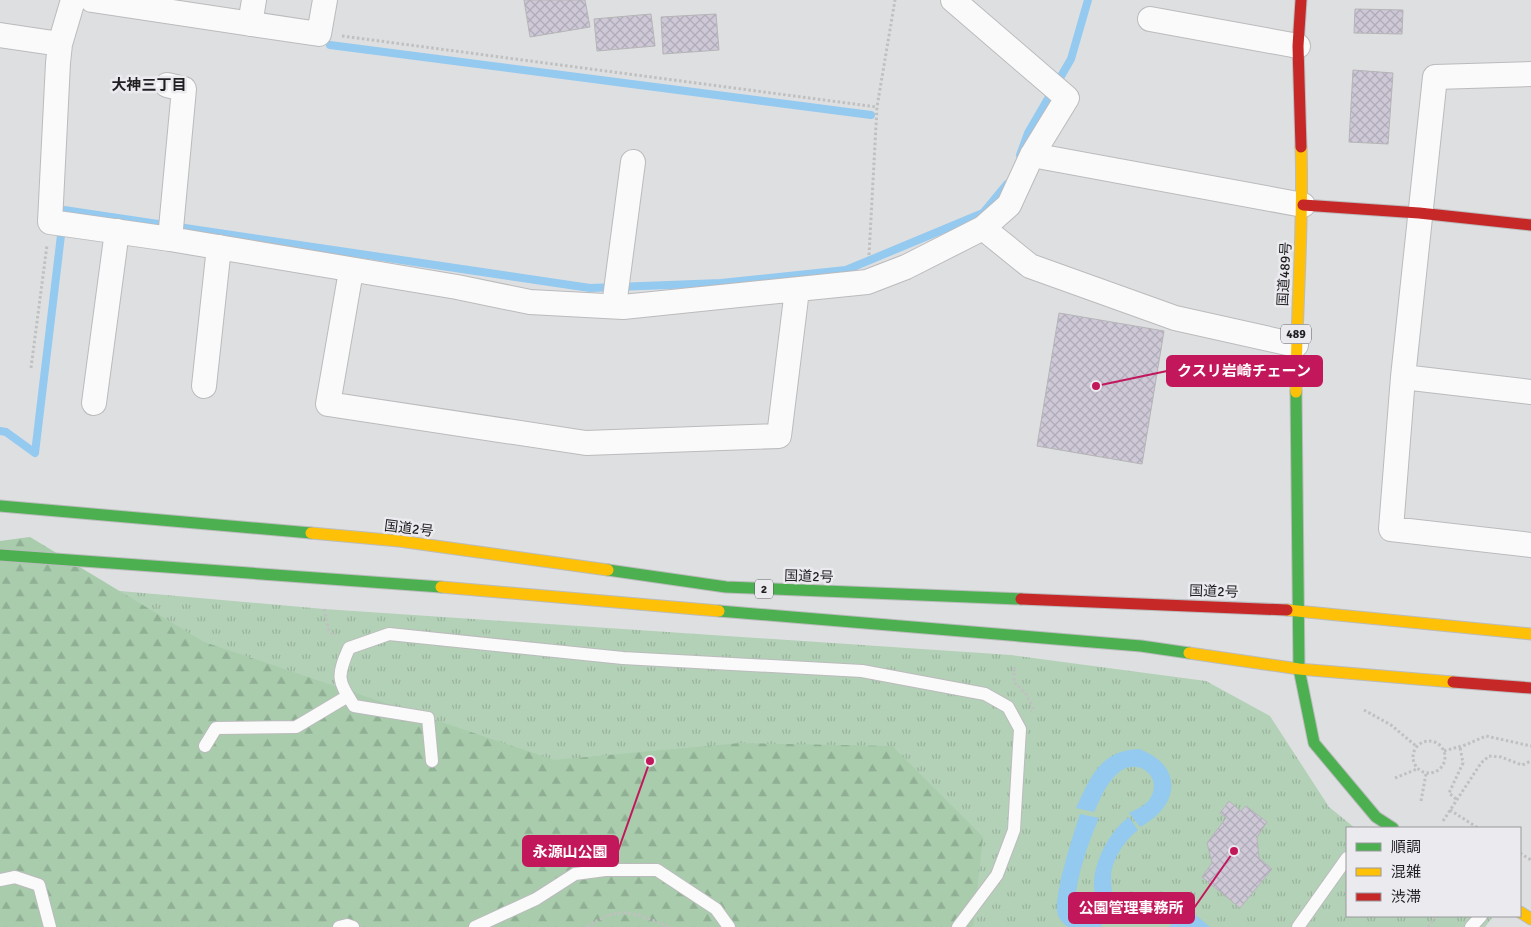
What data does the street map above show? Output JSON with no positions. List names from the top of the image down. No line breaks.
{"streets":{"main road":["国道489号","489","国道2号","2"]},"crossings":[["国道489号","国道2号"],["国道489号","2"]],"districts":["大神三丁目"],"places":["クスリ岩崎チェーン","永源山公園","公園管理事務所"],"legend":["順調","混雑","渋滞"]}
